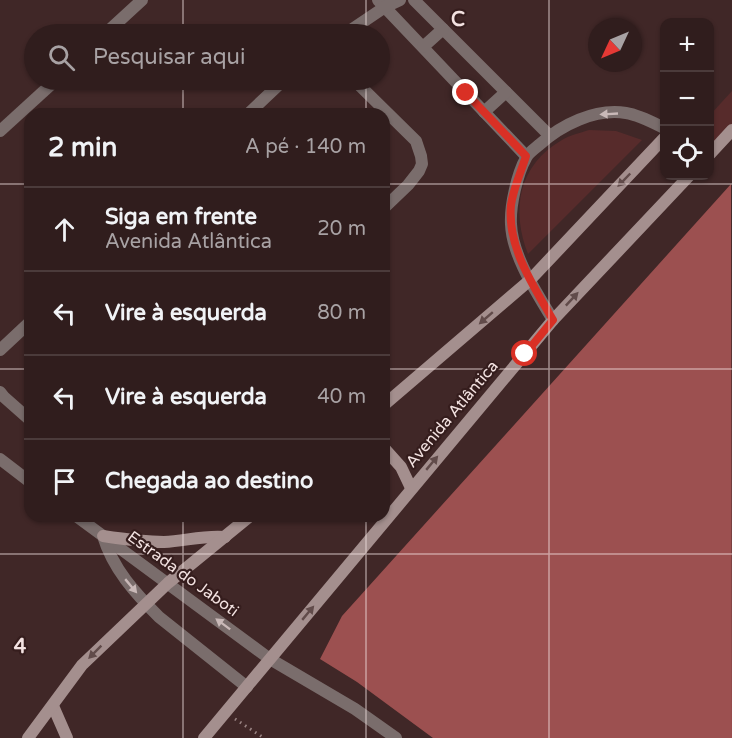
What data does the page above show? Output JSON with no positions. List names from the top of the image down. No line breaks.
{"streets":{"street":["Avenida Atlântica","Estrada do Jaboti"]},"crossings":[["Avenida Atlântica","Estrada do Jaboti"]],"north":"bottom left","page":{"map_buttons":["+","−"],"search":"Pesquisar aqui","heading":["2 min","A pé · 140 m"],"list":[["Siga em frente","Avenida Atlântica","20 m"],["Vire à esquerda","80 m"],["Vire à esquerda","40 m"],"Chegada ao destino"]},"grid":{"columns":["C"],"rows":["4"]}}
